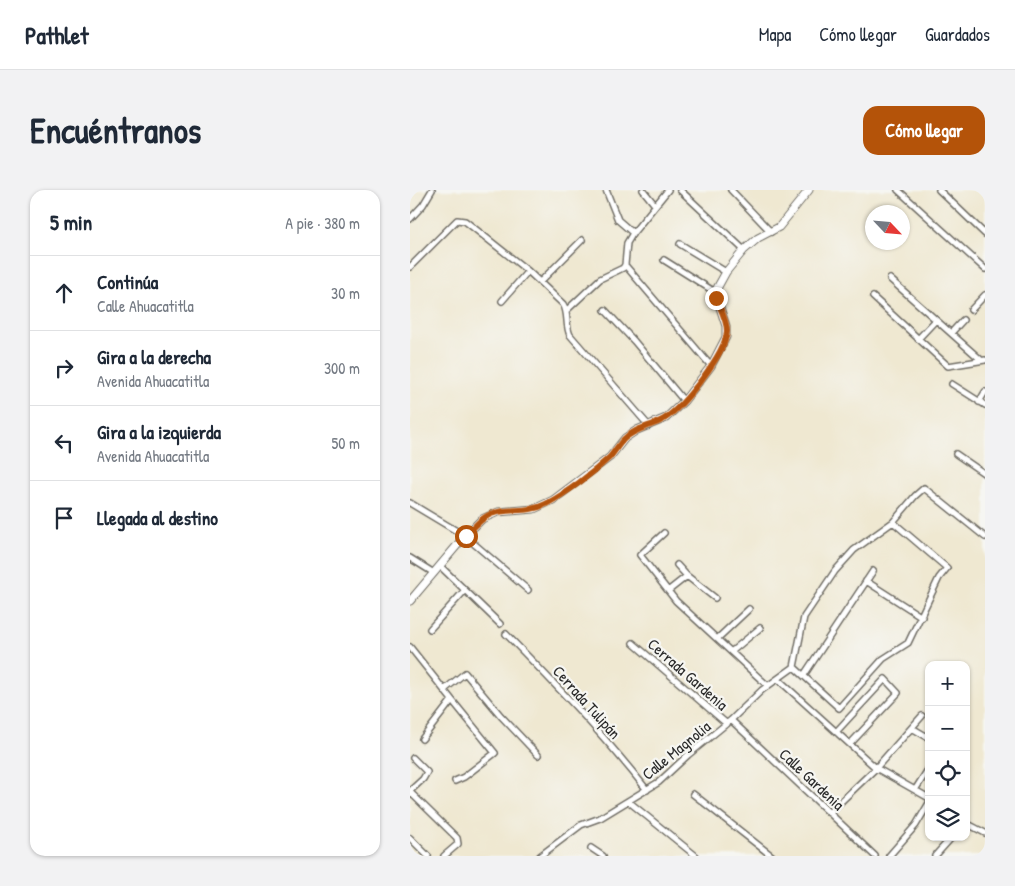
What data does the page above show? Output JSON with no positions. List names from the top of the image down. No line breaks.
{"streets":{"street":["Cerrada Gardenia","Cerrada Tulipán","Calle Magnolia","Calle Gardenia"]},"crossings":[["Cerrada Gardenia","Calle Magnolia"],["Cerrada Gardenia","Calle Gardenia"],["Cerrada Tulipán","Calle Magnolia"],["Calle Magnolia","Calle Gardenia"]],"north":"bottom right","page":{"header":"Pathlet","nav":["Mapa","Cómo llegar","Guardados"],"buttons":"Cómo llegar","title":"Encuéntranos","heading":["5 min","A pie · 380 m"],"list":[["Continúa","Calle Ahuacatitla","30 m"],["Gira a la derecha","Avenida Ahuacatitla","300 m"],["Gira a la izquierda","Avenida Ahuacatitla","50 m"],"Llegada al destino"],"map_buttons":["+","−"]}}
